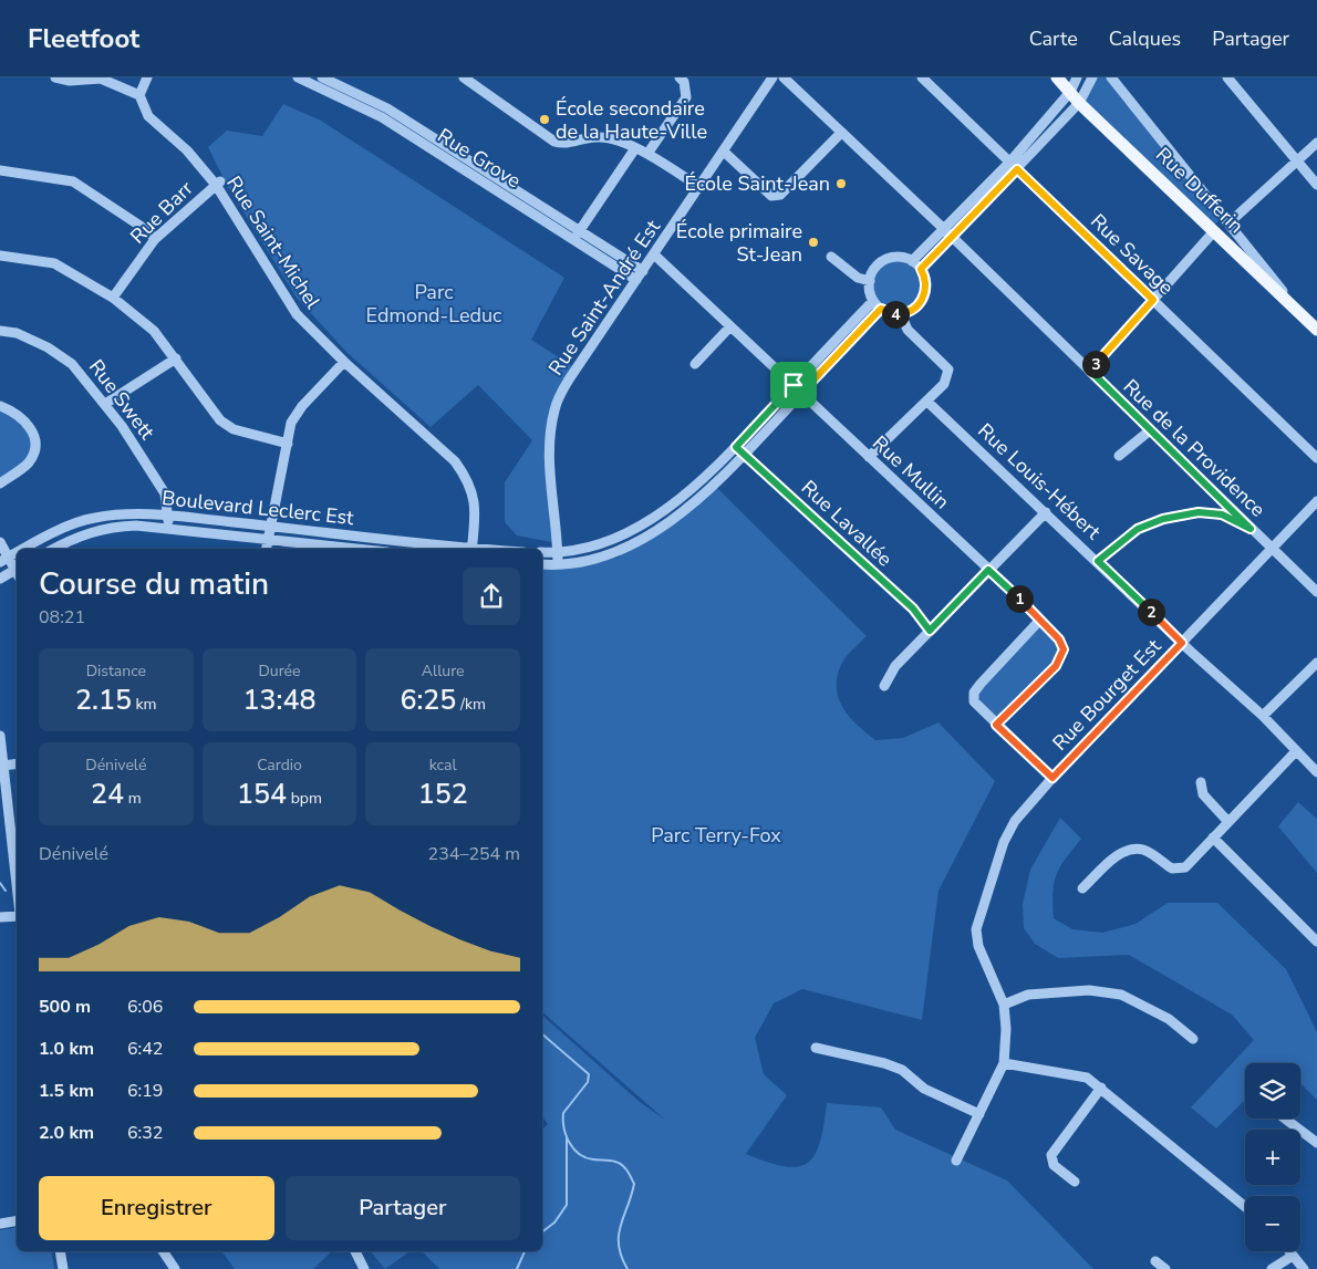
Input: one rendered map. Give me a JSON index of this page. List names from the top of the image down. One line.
{"streets":{"main road":["Rue Dufferin"],"street":["Rue Grove","Rue Barr","Rue Saint-Michel","Rue Savage","Rue Saint-André Est","Rue Swett","Rue de la Providence","Rue Mullin","Rue Louis-Hébert","Boulevard Leclerc Est","Rue Lavallée","Rue Bourget Est"]},"crossings":[["Rue Grove","Rue Saint-André Est"],["Rue Barr","Rue Saint-Michel"],["Rue Saint-André Est","Rue Mullin"],["Rue Swett","Boulevard Leclerc Est"],["Rue de la Providence","Rue Bourget Est"],["Rue Louis-Hébert","Rue Bourget Est"]],"parks":["Parc Edmond-Leduc","Parc Terry-Fox"],"places":["École secondaire de la Haute-Ville","École Saint-Jean","École primaire St-Jean"],"page":{"header":"Fleetfoot","nav":["Carte","Calques","Partager"],"pins":["4","3","1","2"],"heading":["Course du matin","08:21"],"stats":[["Distance","2.15 km"],["Durée","13:48"],["Allure","6:25 /km"],["Dénivelé","24 m"],["Cardio","154 bpm"],["kcal","152"]],"chart":["Dénivelé","234–254 m"],"list":[{"name":"500 m","note":"6:06"},{"name":"1.0 km","note":"6:42"},{"name":"1.5 km","note":"6:19"},{"name":"2.0 km","note":"6:32"}],"map_buttons":["+","−"],"buttons":["Enregistrer","Partager"]}}
